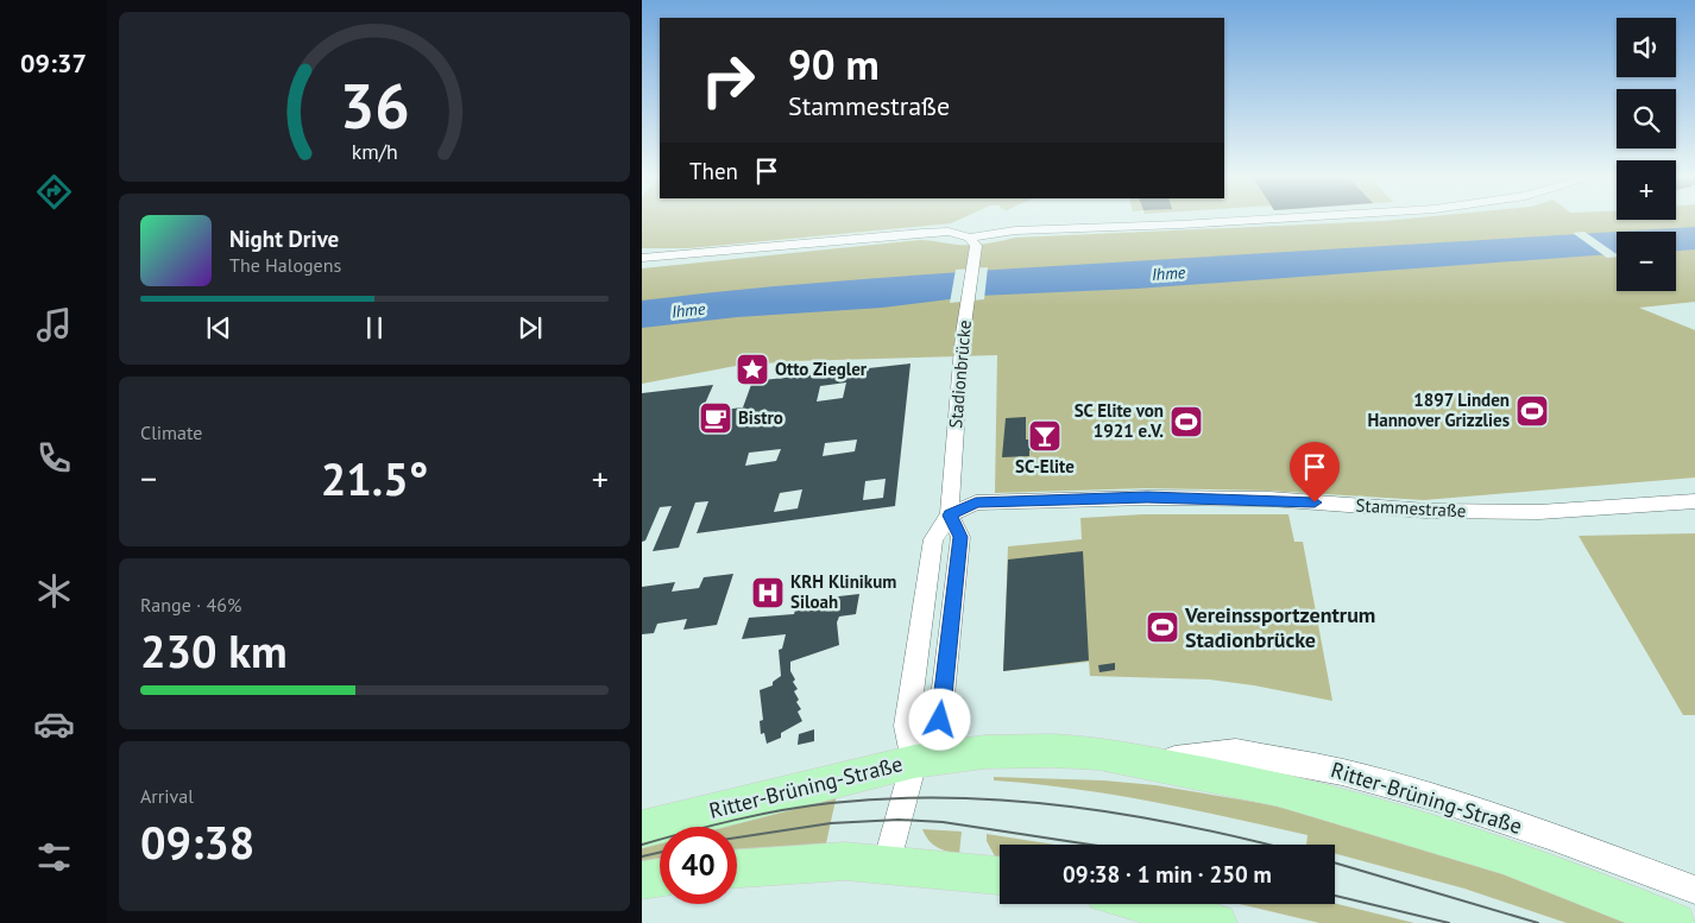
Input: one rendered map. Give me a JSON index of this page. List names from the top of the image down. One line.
{"streets":{"main road":["Ritter-Brüning-Straße"],"street":["Stadionbrücke","Stammestraße"]},"crossings":[["Stadionbrücke","Stammestraße"]],"water":["Ihme"],"places":{"place":["Otto Ziegler"],"sports":["1897 Linden Hannover Grizzlies","SC Elite von 1921 e.V.","Vereinssportzentrum Stadionbrücke"],"cafe":["Bistro"],"bar":["SC-Elite"],"hospital":["KRH Klinikum Siloah"]},"page":{"tabs":"09:37","map_buttons":["+","−"],"turn":["90 m","Stammestraße"],"then":"Then","song":["Night Drive","The Halogens"],"tile":["Climate",["Range · 46%","230 km"],["Arrival","09:38"]],"heat":["−","21.5°","+"],"limit":"40","trip":"09:38 · 1 min · 250 m","gauge":["36","km/h"]}}
